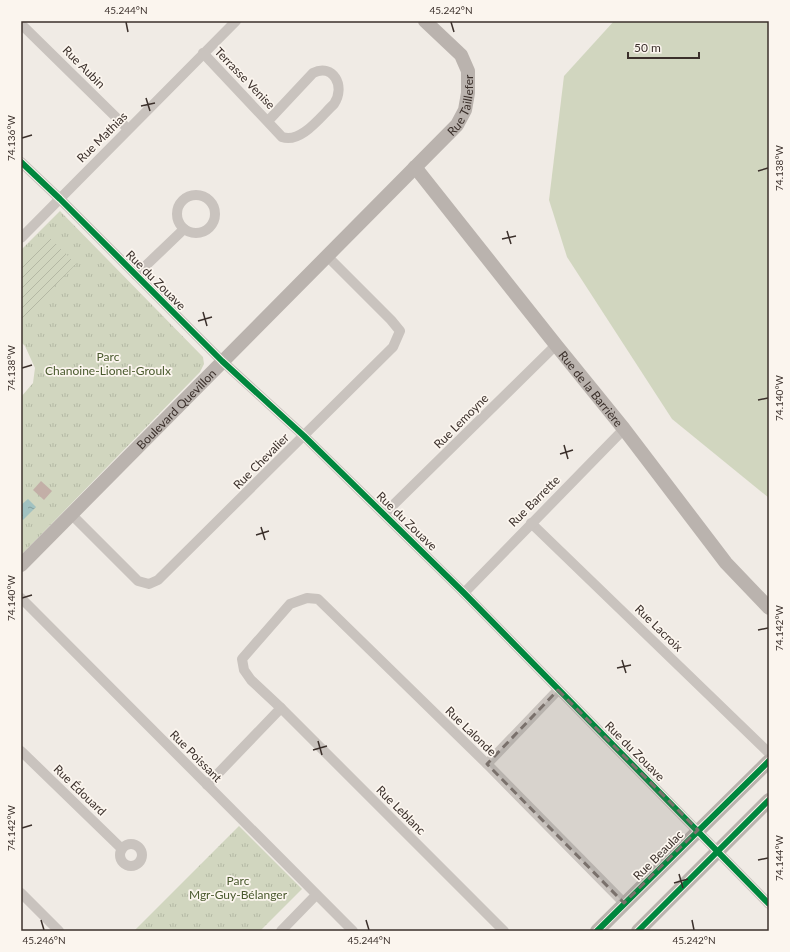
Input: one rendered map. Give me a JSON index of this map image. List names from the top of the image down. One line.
{"streets":{"street":["Rue Aubin","Terrasse Venise","Rue Taillefer","Rue Mathias","Rue du Zouave","Rue de la Barrière","Boulevard Quevillon","Rue Lemoyne","Rue Chevalier","Rue Barrette","Rue Lacroix","Rue Lalonde","Rue Poissant","Rue Édouard","Rue Leblanc","Rue Beaulac"]},"crossings":[["Rue Aubin","Rue Mathias"],["Terrasse Venise","Rue Mathias"],["Rue Taillefer","Rue de la Barrière"],["Rue Taillefer","Boulevard Quevillon"],["Rue Mathias","Rue du Zouave"],["Rue du Zouave","Boulevard Quevillon"],["Rue du Zouave","Rue Lemoyne"],["Rue du Zouave","Rue Chevalier"],["Rue du Zouave","Rue Barrette"],["Rue du Zouave","Rue Beaulac"],["Rue de la Barrière","Boulevard Quevillon"],["Rue de la Barrière","Rue Lemoyne"],["Rue de la Barrière","Rue Barrette"],["Boulevard Quevillon","Rue Chevalier"],["Rue Barrette","Rue Lacroix"],["Rue Lalonde","Rue Leblanc"],["Rue Lalonde","Rue Beaulac"]],"parks":["Parc Chanoine-Lionel-Groulx","Parc Mgr-Guy-Bélanger"],"scale_bar":"50 m","coordinates":["45.244°N","45.242°N","74.136°W","74.138°W","74.140°W","74.142°W","74.144°W","45.246°N"]}
